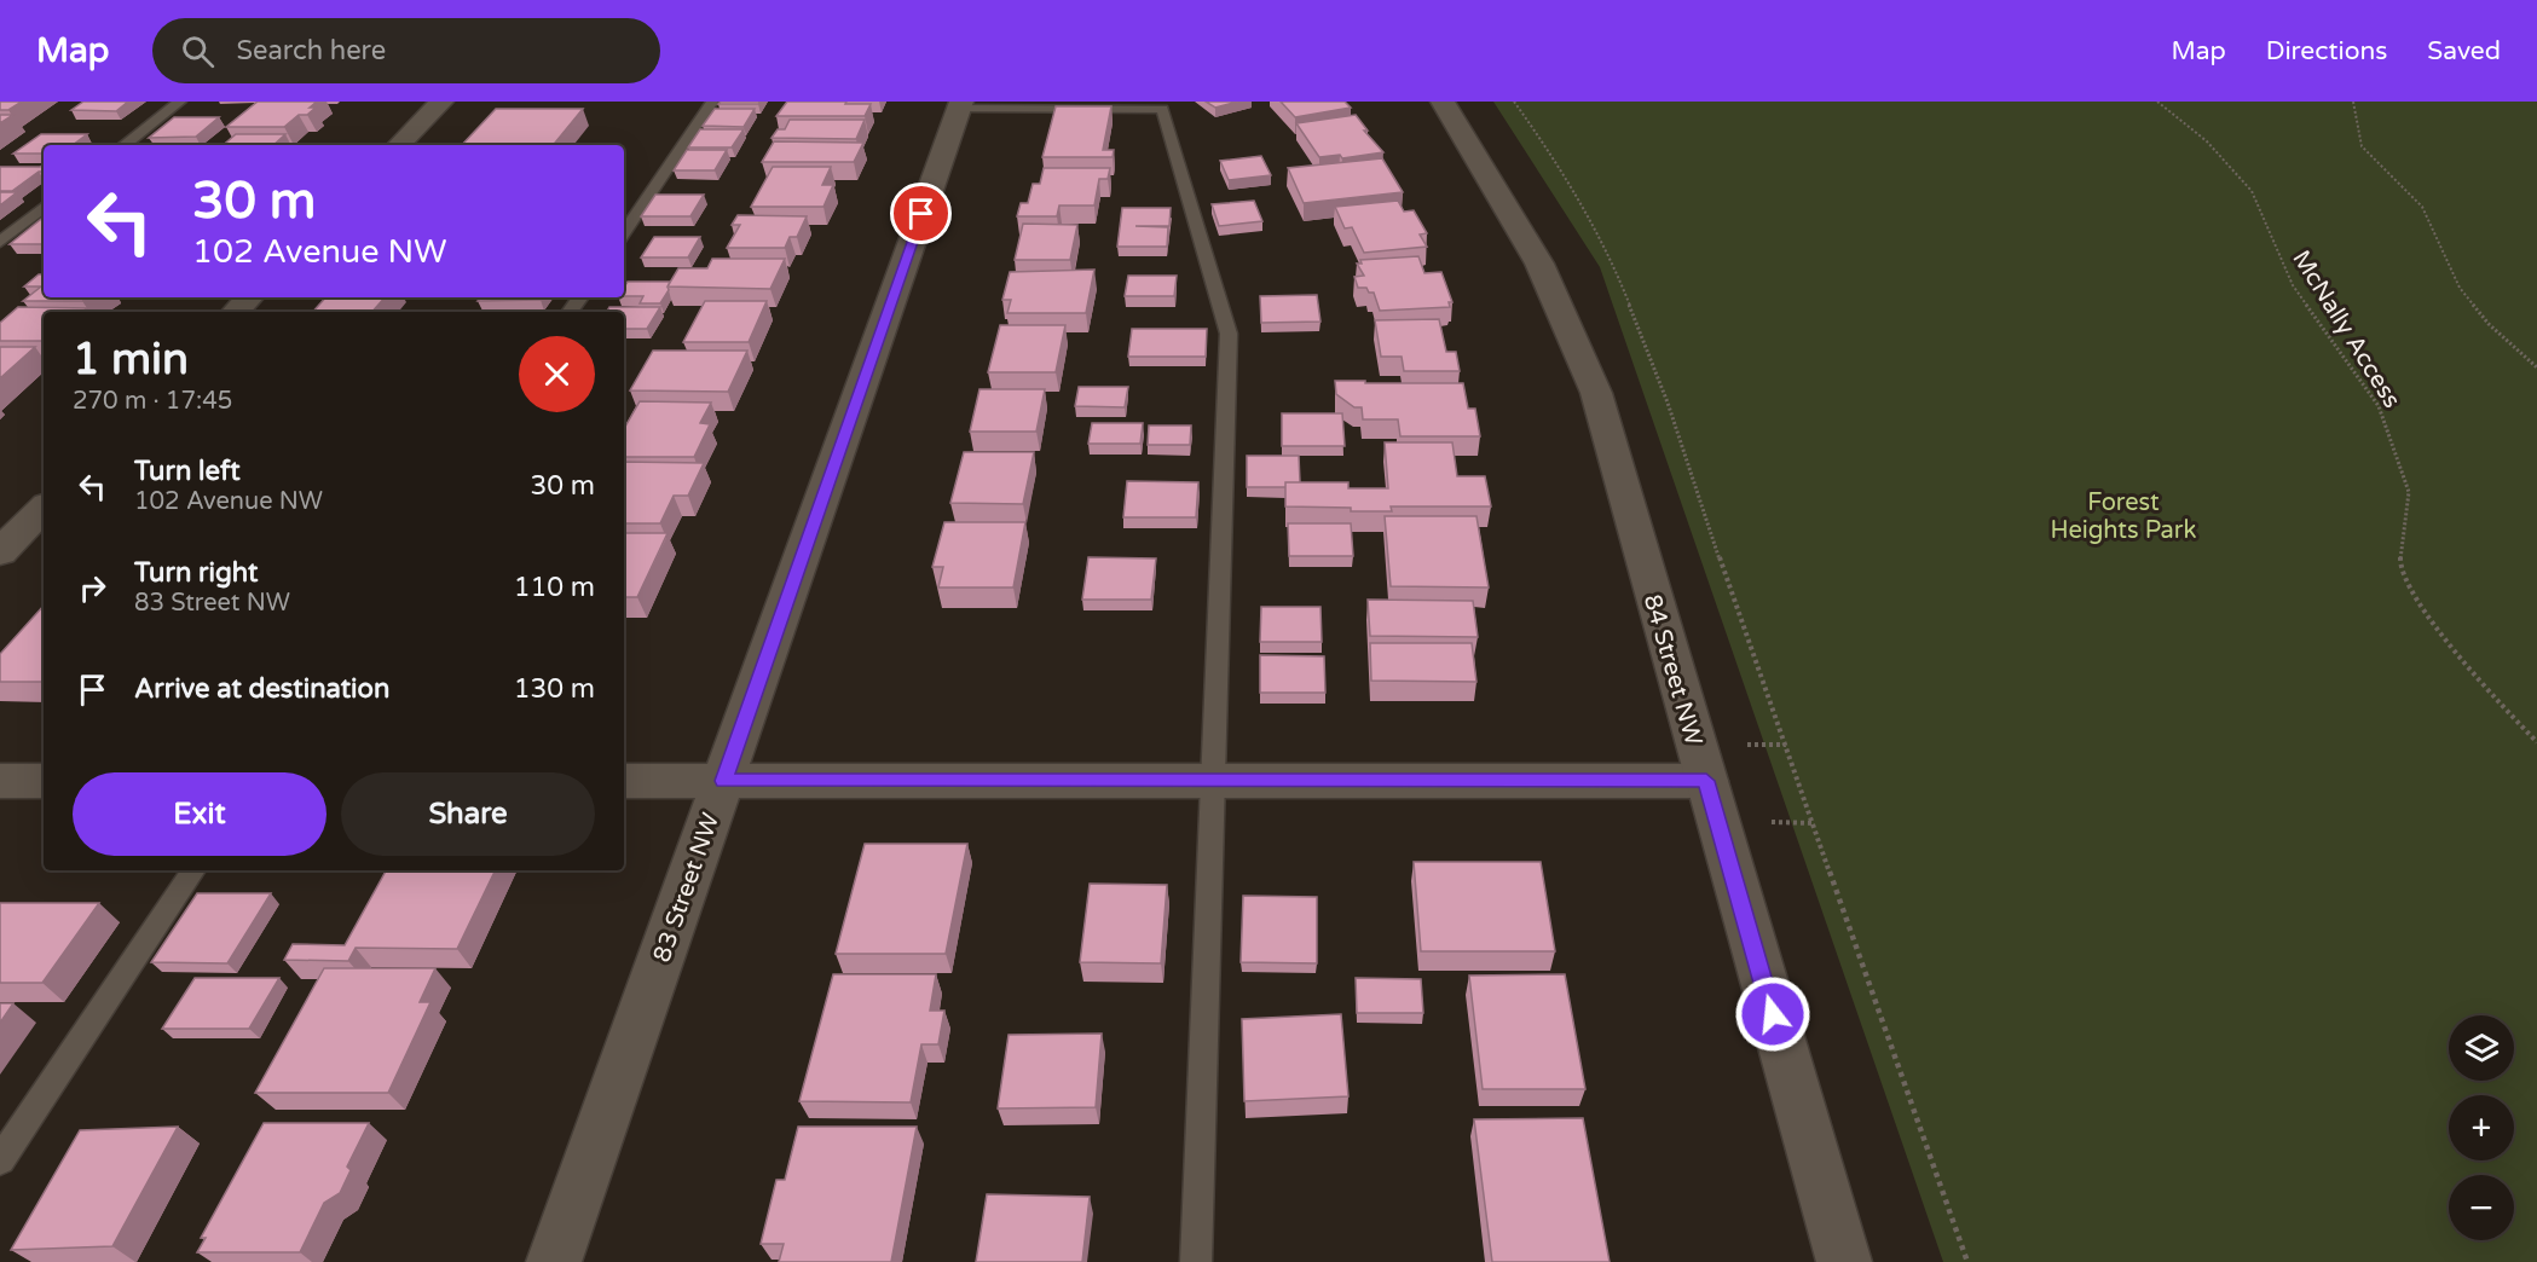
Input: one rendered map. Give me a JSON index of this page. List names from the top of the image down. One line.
{"streets":{"street":["84 Street NW","83 Street NW"],"path":["McNally Access"]},"parks":["Forest Heights Park"],"page":{"header":"Map","search":"Search here","nav":["Map","Directions","Saved"],"turn":["30 m","102 Avenue NW"],"heading":["1 min","270 m · 17:45"],"list":[{"name":"Turn left","note":"102 Avenue NW","value":"30 m"},{"name":"Turn right","note":"83 Street NW","value":"110 m"},{"name":"Arrive at destination","value":"130 m"}],"buttons":["Exit","Share"],"map_buttons":["+","−"]}}
